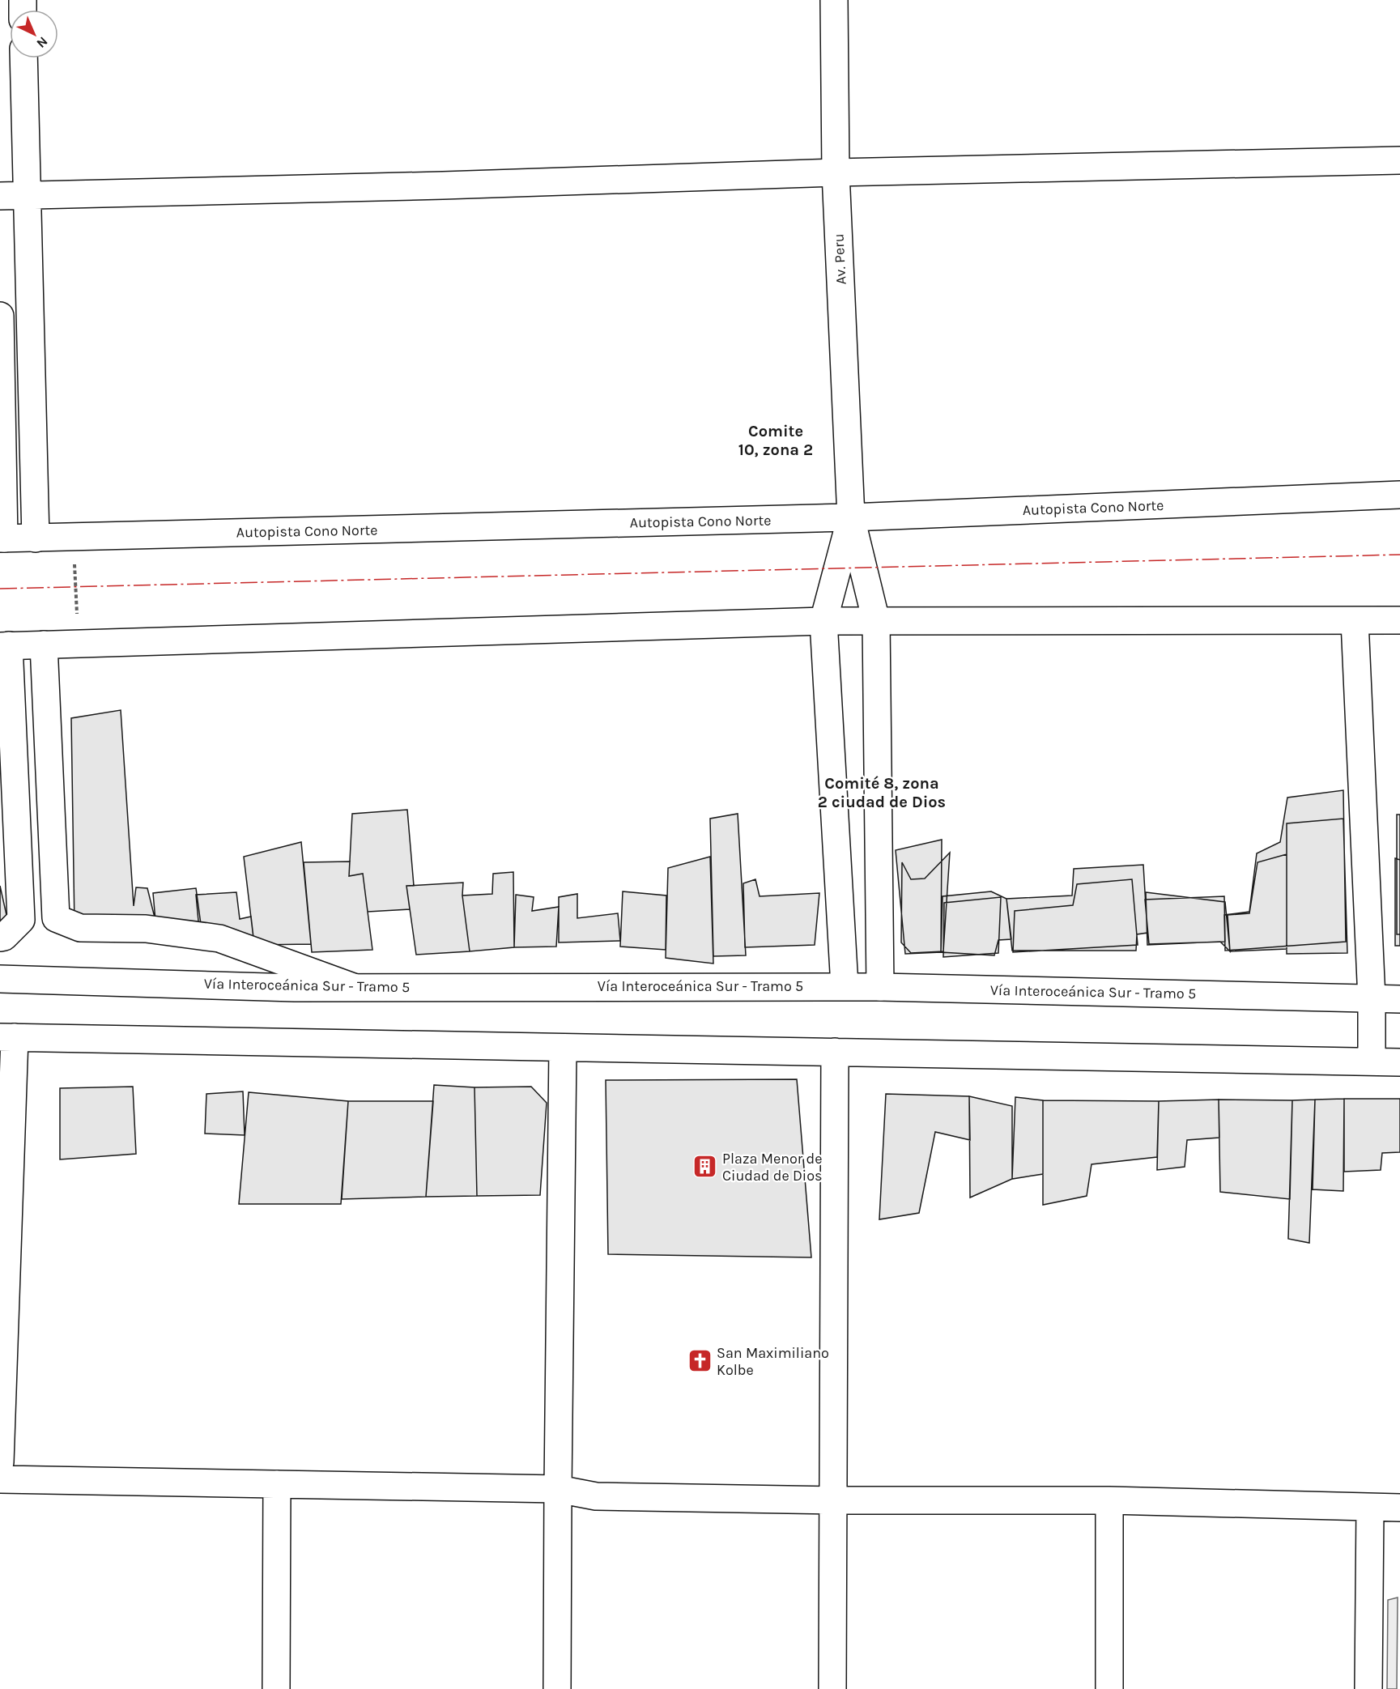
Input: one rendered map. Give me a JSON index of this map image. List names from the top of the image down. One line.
{"streets":{"main road":["Av. Peru","Autopista Cono Norte","Vía Interoceánica Sur - Tramo 5"]},"crossings":[["Av. Peru","Autopista Cono Norte"]],"districts":["Comite 10, zona 2","Comité 8, zona 2 ciudad de Dios"],"places":{"building":["Plaza Menor de Ciudad de Dios"],"church":["San Maximiliano Kolbe"]},"north":"bottom right"}
